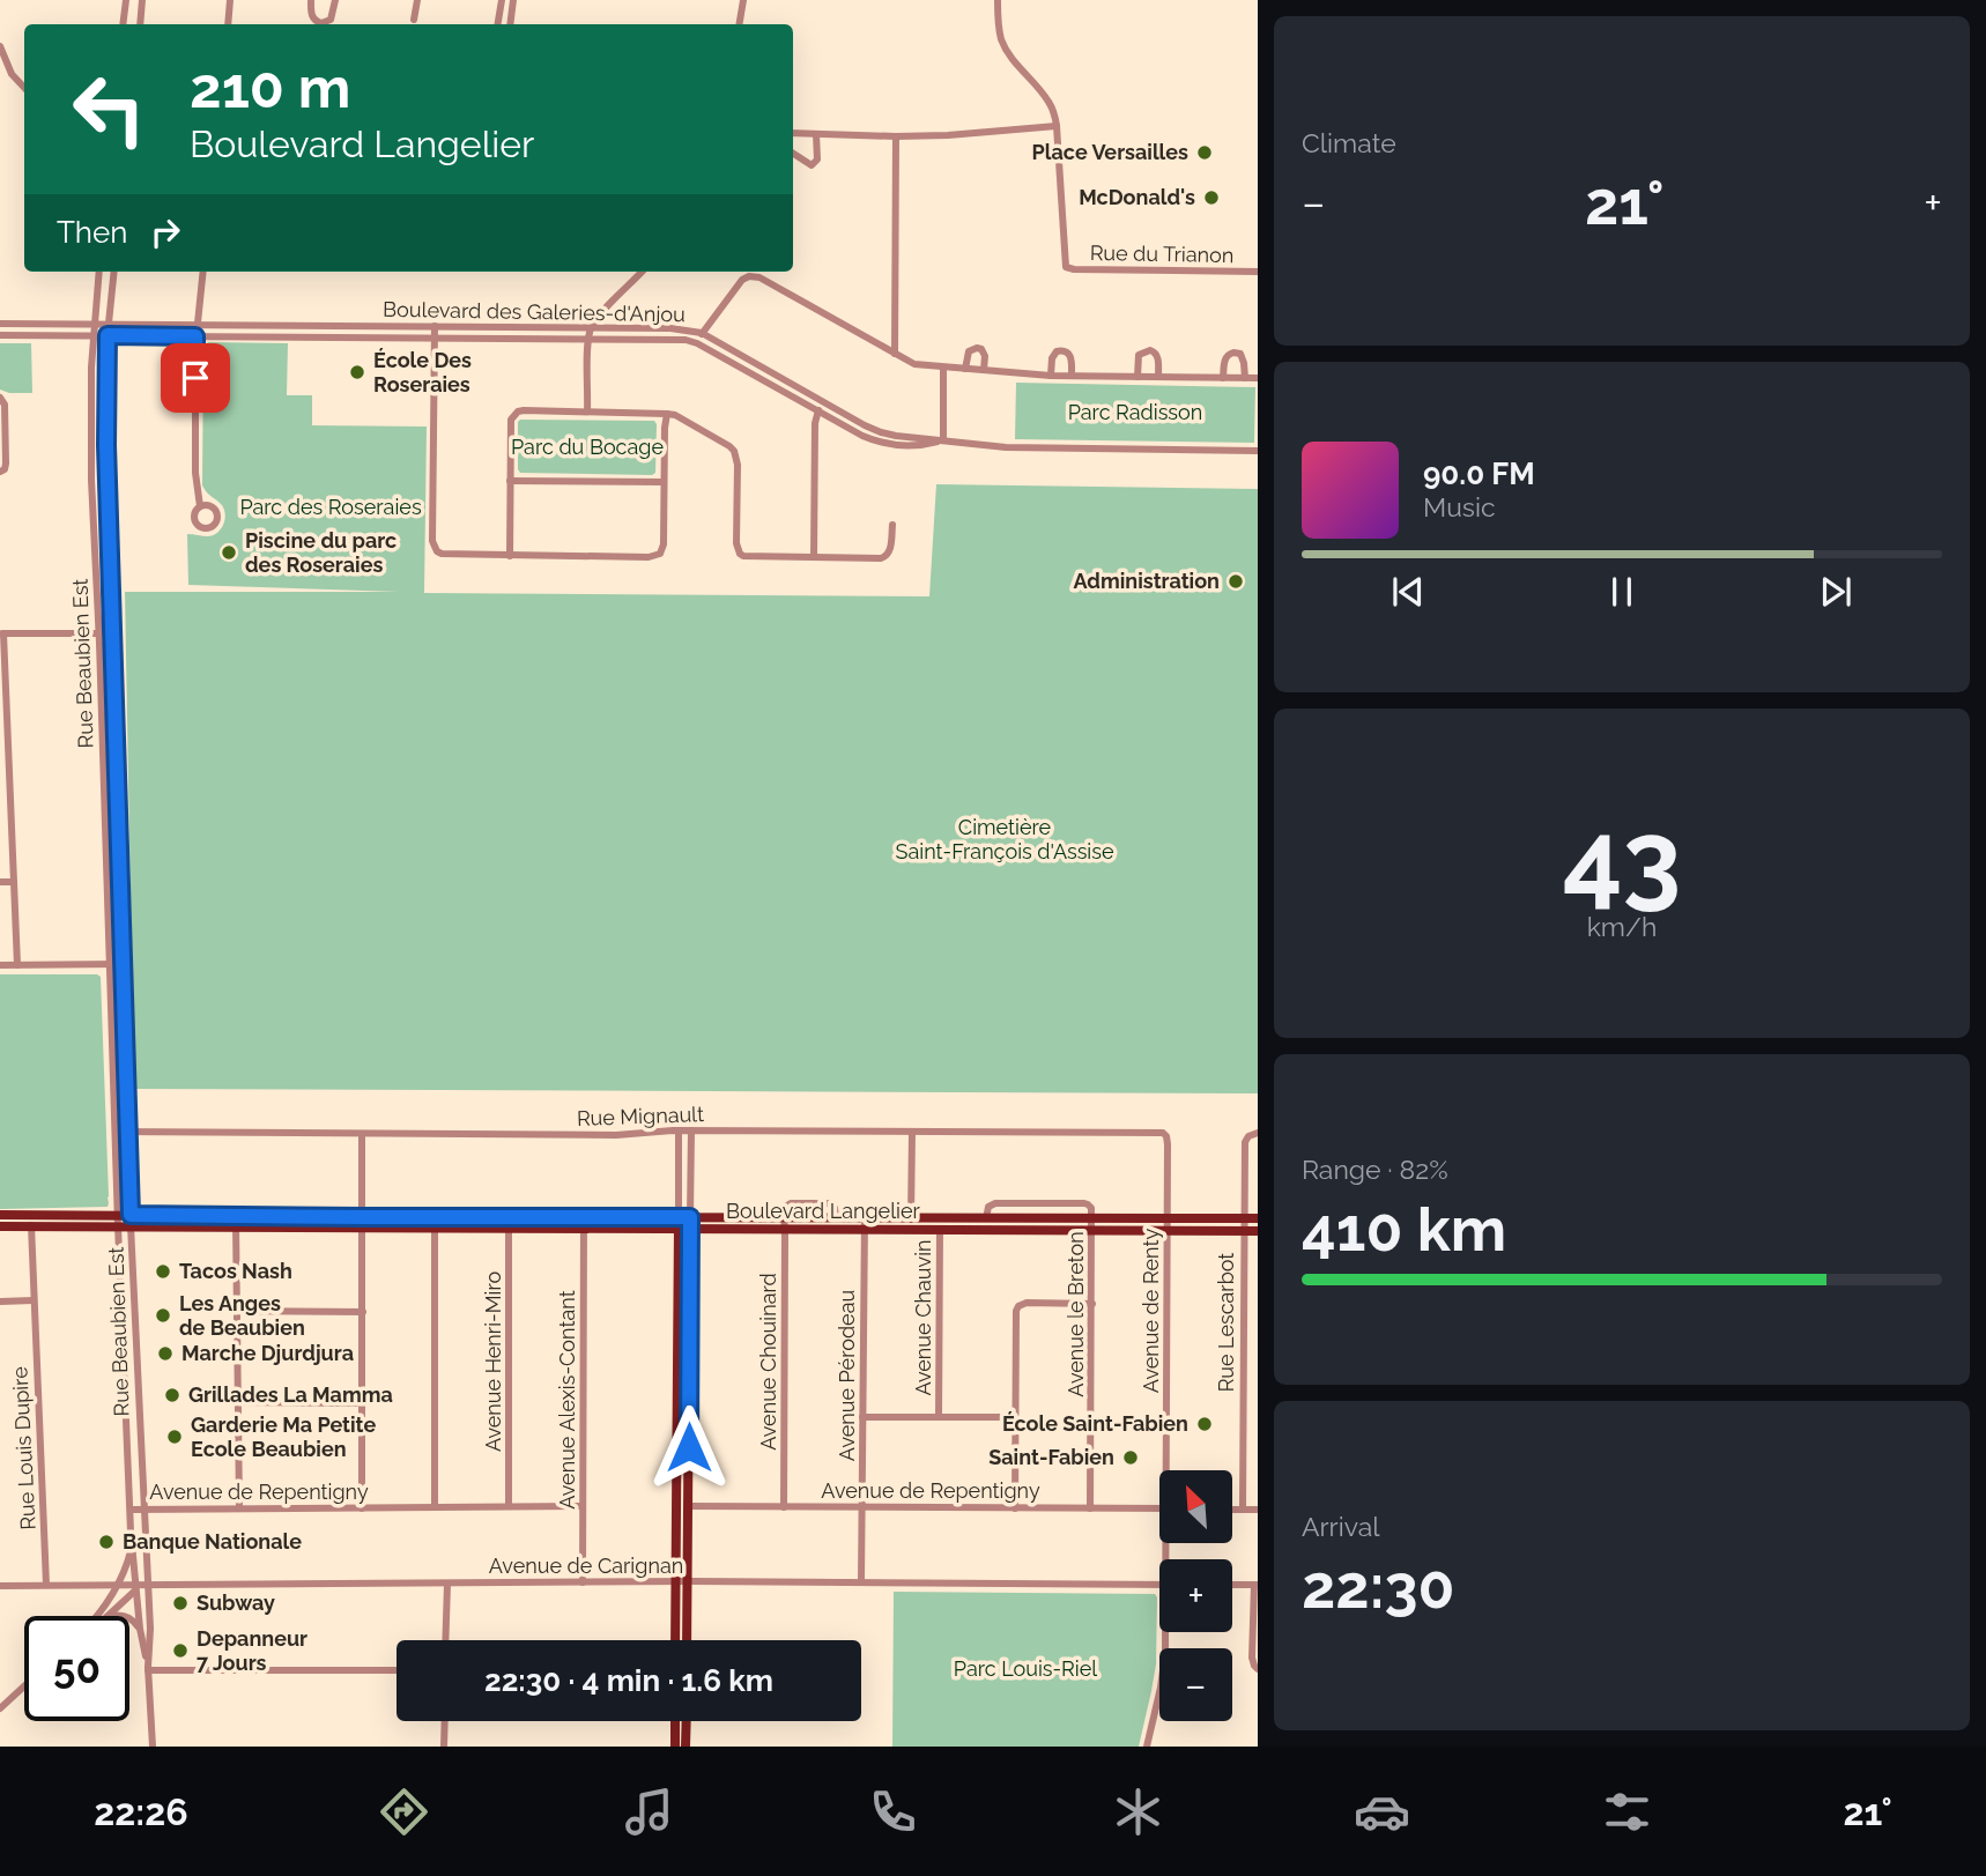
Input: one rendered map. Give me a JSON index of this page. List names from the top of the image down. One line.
{"streets":{"main road":["Boulevard Langelier"],"street":["Rue du Trianon","Boulevard des Galeries-d'Anjou","Rue Beaubien Est","Rue Mignault","Avenue de Renty","Avenue le Breton","Avenue Chauvin","Rue Lescarbot","Avenue Henri-Miro","Avenue Chouinard","Avenue Pérodeau","Avenue Alexis-Contant","Rue Louis Dupire","Avenue de Repentigny","Avenue de Carignan"]},"crossings":[["Boulevard des Galeries-d'Anjou","Rue Beaubien Est"],["Rue Beaubien Est","Rue Mignault"],["Rue Beaubien Est","Boulevard Langelier"],["Rue Beaubien Est","Avenue de Repentigny"],["Rue Beaubien Est","Avenue de Carignan"],["Rue Mignault","Avenue de Renty"],["Rue Mignault","Avenue Chauvin"],["Boulevard Langelier","Avenue de Renty"],["Boulevard Langelier","Avenue le Breton"],["Boulevard Langelier","Avenue Chauvin"],["Boulevard Langelier","Rue Lescarbot"],["Boulevard Langelier","Avenue Henri-Miro"],["Boulevard Langelier","Avenue Chouinard"],["Boulevard Langelier","Avenue Pérodeau"],["Boulevard Langelier","Avenue Alexis-Contant"],["Boulevard Langelier","Rue Louis Dupire"],["Avenue le Breton","Avenue de Repentigny"],["Avenue Henri-Miro","Avenue de Repentigny"],["Avenue Chouinard","Avenue de Repentigny"],["Avenue Pérodeau","Avenue de Repentigny"],["Avenue Pérodeau","Avenue de Carignan"],["Avenue Alexis-Contant","Avenue de Repentigny"],["Avenue Alexis-Contant","Avenue de Carignan"],["Rue Louis Dupire","Avenue de Carignan"]],"parks":["Parc Radisson","Parc du Bocage","Parc des Roseraies","Cimetière Saint-François d'Assise","Parc Louis-Riel"],"places":["Place Versailles","McDonald's","École Des Roseraies","Piscine du parc des Roseraies","Administration","Tacos Nash","Les Anges de Beaubien","Marche Djurdjura","Grillades La Mamma","École Saint-Fabien","Garderie Ma Petite Ecole Beaubien","Saint-Fabien","Banque Nationale","Subway","Depanneur 7 Jours"],"north":"top left","page":{"tile":["Climate",["43","km/h"],["Range · 82%","410 km"],["Arrival","22:30"]],"turn":["210 m","Boulevard Langelier"],"heat":["−","21°","+"],"then":"Then","song":["90.0 FM","Music"],"map_buttons":["+","−"],"limit":"50","trip":"22:30 · 4 min · 1.6 km","tabs":["22:26","21°"]}}
